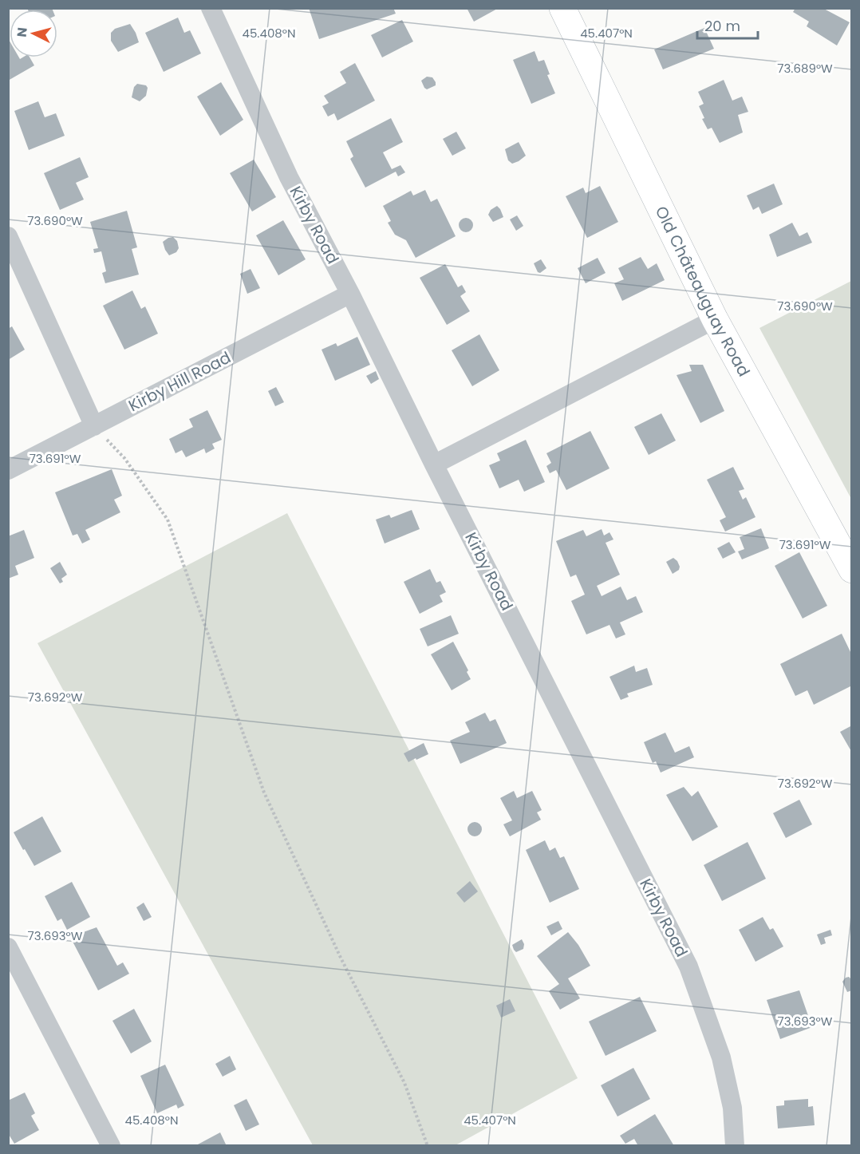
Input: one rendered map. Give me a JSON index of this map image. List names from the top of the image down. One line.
{"streets":{"street":["Kirby Road","Old Châteauguay Road","Kirby Hill Road"]},"crossings":[["Kirby Road","Kirby Hill Road"]],"scale_bar":"20 m","north":"left","coordinates":["45.408°N","45.407°N","73.689°W","73.690°W","73.691°W","73.692°W","73.693°W"]}
